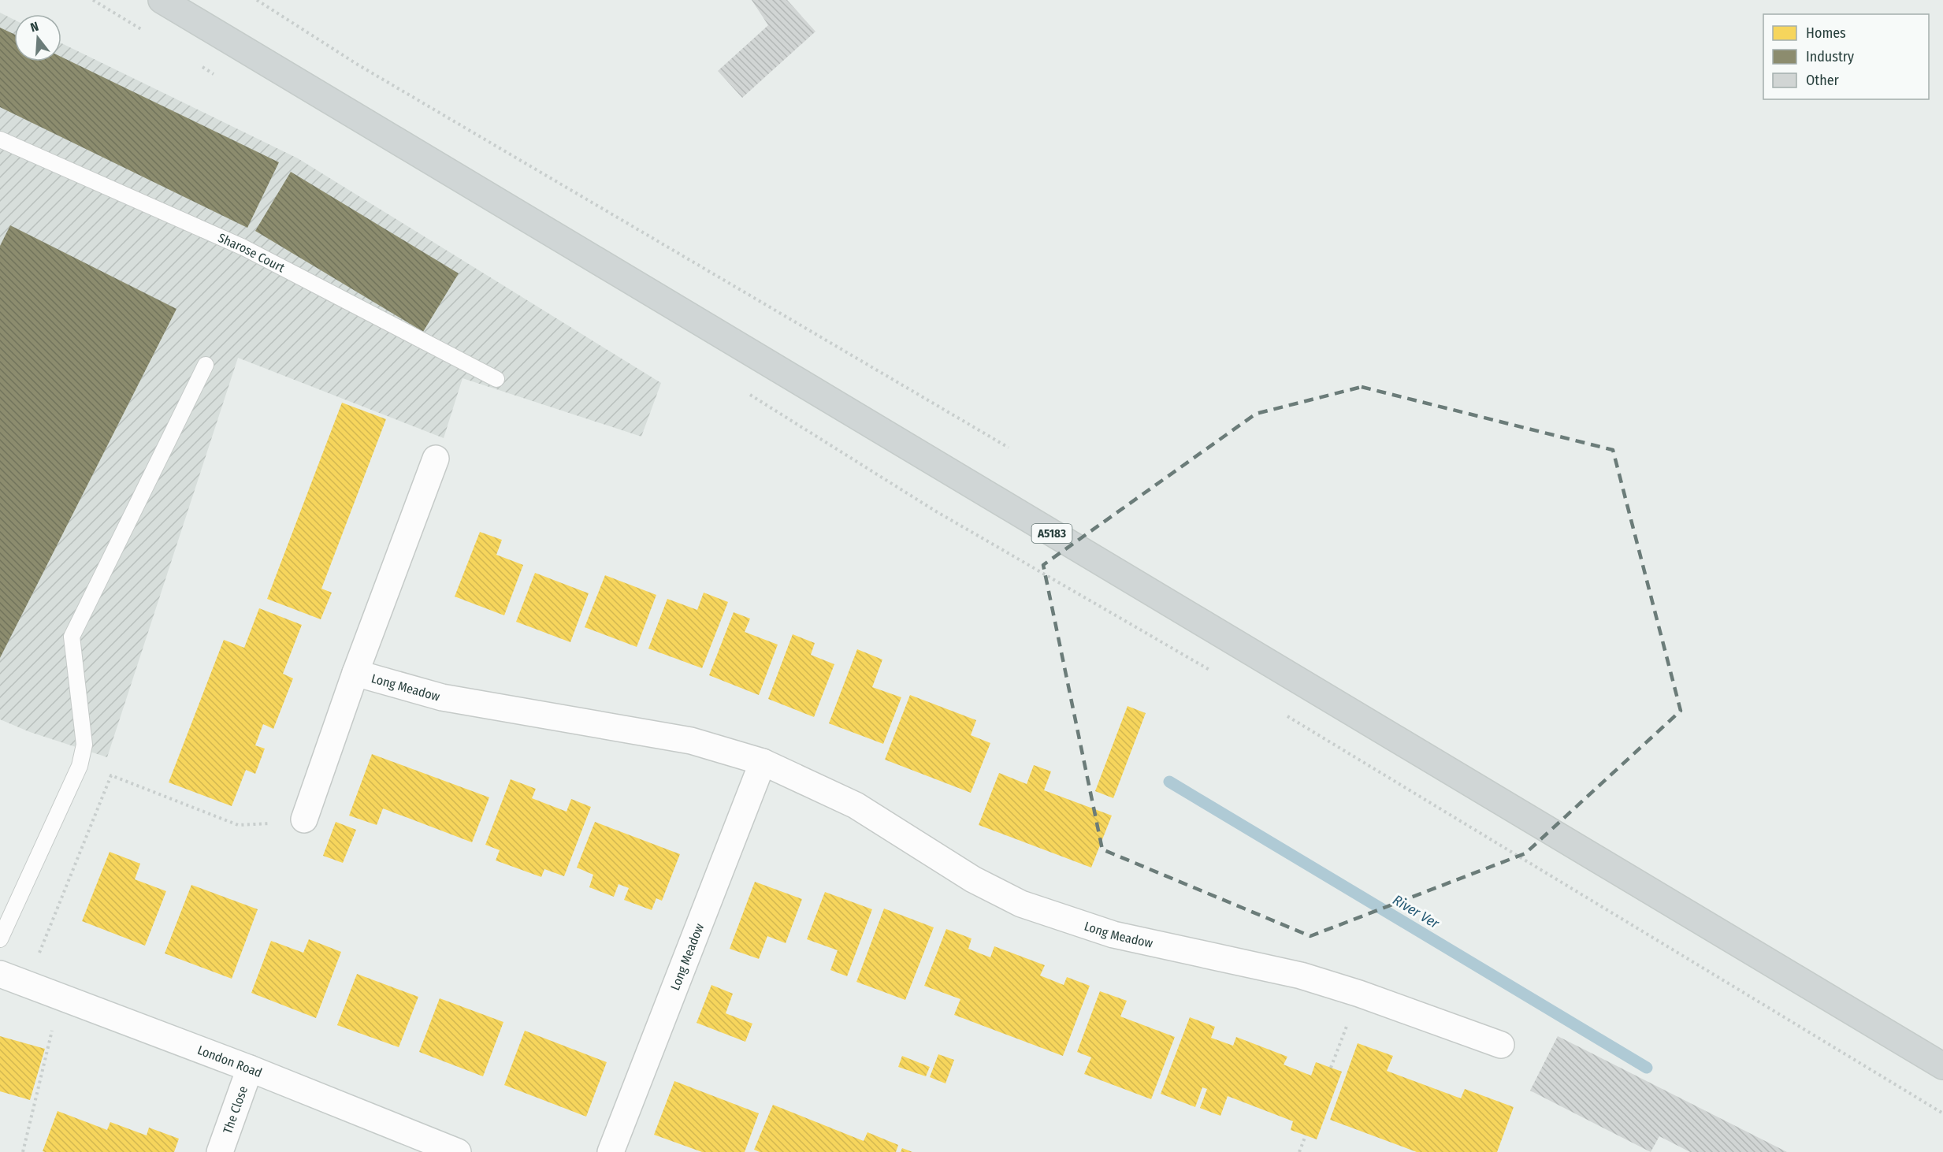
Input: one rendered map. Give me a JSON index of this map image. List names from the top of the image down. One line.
{"streets":{"main road":["A5183"],"street":["Long Meadow","London Road","The Close"],"lane":["Sharose Court"]},"crossings":[["London Road","The Close"]],"water":["River Ver"],"legend":["Homes","Industry","Other"],"north":"top"}
